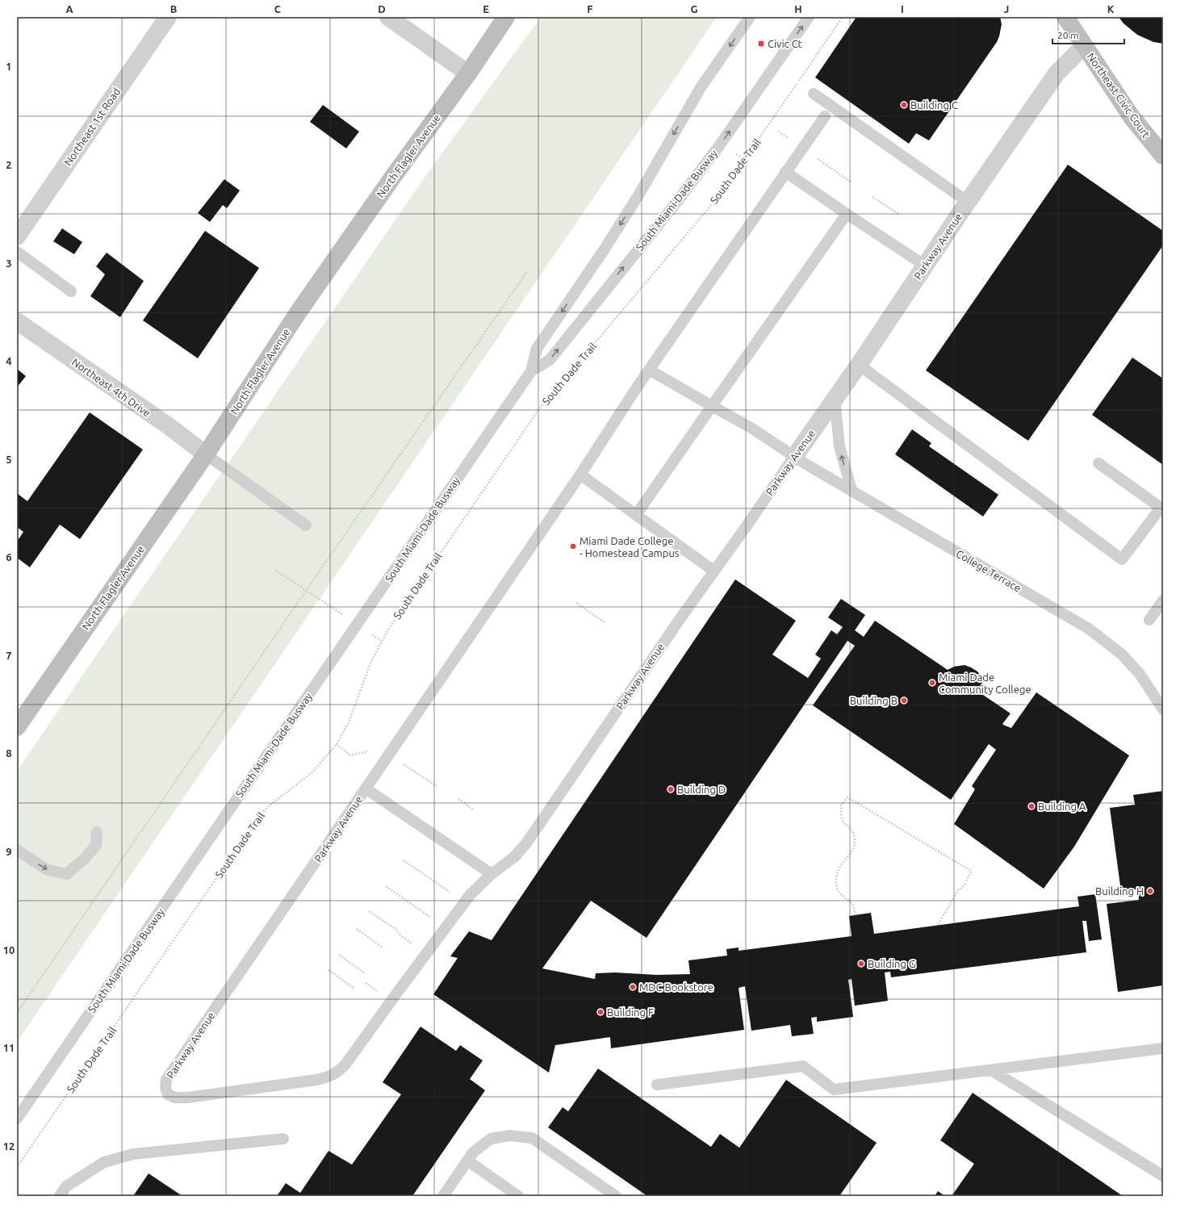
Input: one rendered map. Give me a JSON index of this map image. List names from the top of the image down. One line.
{"streets":{"street":["Northeast Civic Court","Northeast 1st Road","North Flagler Avenue","Parkway Avenue","Northeast 4th Drive"],"lane":["South Miami-Dade Busway","College Terrace"],"path":["South Dade Trail"]},"crossings":[["Northeast Civic Court","Parkway Avenue"],["North Flagler Avenue","Northeast 4th Drive"],["Parkway Avenue","College Terrace"]],"places":{"transit":["Civic Ct"],"other":["Building C","Miami Dade College - Homestead Campus","Miami Dade Community College","Building B","Building D","Building A","Building H","Building G","MDC Bookstore","Building F"]},"scale_bar":"20 m","grid":{"columns":["A","B","C","D","E","F","G","H","I","J","K"],"rows":["1","2","3","4","5","6","7","8","9","10","11","12"]}}
